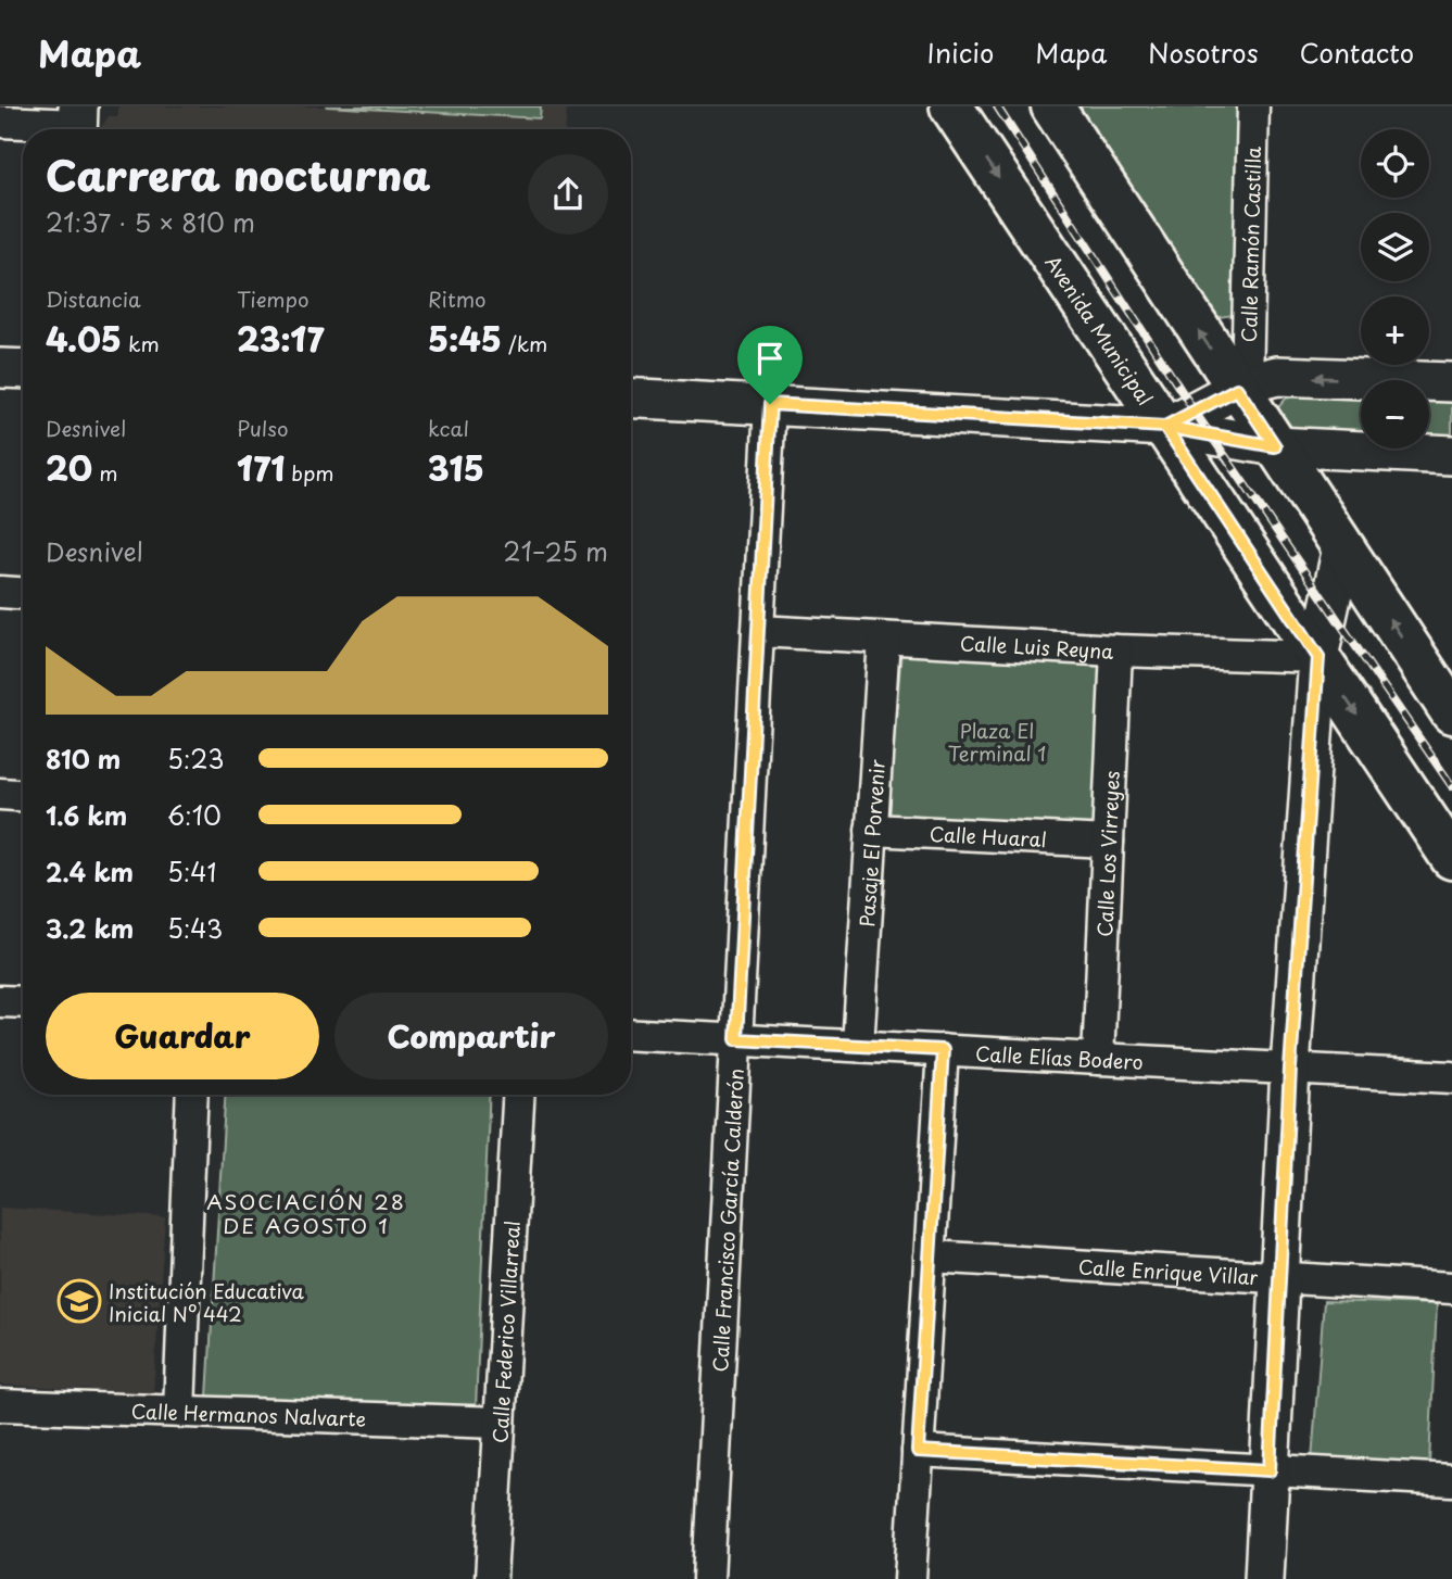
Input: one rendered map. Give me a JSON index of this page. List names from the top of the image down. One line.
{"streets":{"main road":["Avenida Municipal"],"street":["Calle Ramón Castilla","Calle Luis Reyna","Calle Huaral","Pasaje El Porvenir","Calle Los Virreyes","Calle Elías Bodero","Calle Francisco García Calderón","Calle Enrique Villar","Calle Federico Villarreal","Calle Hermanos Nalvarte"]},"crossings":[["Avenida Municipal","Calle Luis Reyna"],["Calle Luis Reyna","Pasaje El Porvenir"],["Calle Luis Reyna","Calle Los Virreyes"],["Calle Luis Reyna","Calle Francisco García Calderón"],["Calle Huaral","Pasaje El Porvenir"],["Calle Huaral","Calle Los Virreyes"],["Pasaje El Porvenir","Calle Elías Bodero"],["Calle Los Virreyes","Calle Elías Bodero"],["Calle Elías Bodero","Calle Francisco García Calderón"],["Calle Federico Villarreal","Calle Hermanos Nalvarte"]],"districts":["ASOCIACIÓN 28 DE AGOSTO 1"],"parks":["Plaza El Terminal 1"],"places":{"school or university":["Institución Educativa Inicial Nº 442"]},"page":{"header":"Mapa","nav":["Inicio","Mapa","Nosotros","Contacto"],"map_buttons":["+","−"],"heading":["Carrera nocturna","21:37 · 5 × 810 m"],"stats":[["Distancia","4.05 km"],["Tiempo","23:17"],["Ritmo","5:45 /km"],["Desnivel","20 m"],["Pulso","171 bpm"],["kcal","315"]],"chart":["Desnivel","21–25 m"],"list":[{"name":"810 m","note":"5:23"},{"name":"1.6 km","note":"6:10"},{"name":"2.4 km","note":"5:41"},{"name":"3.2 km","note":"5:43"}],"buttons":["Guardar","Compartir"]}}
